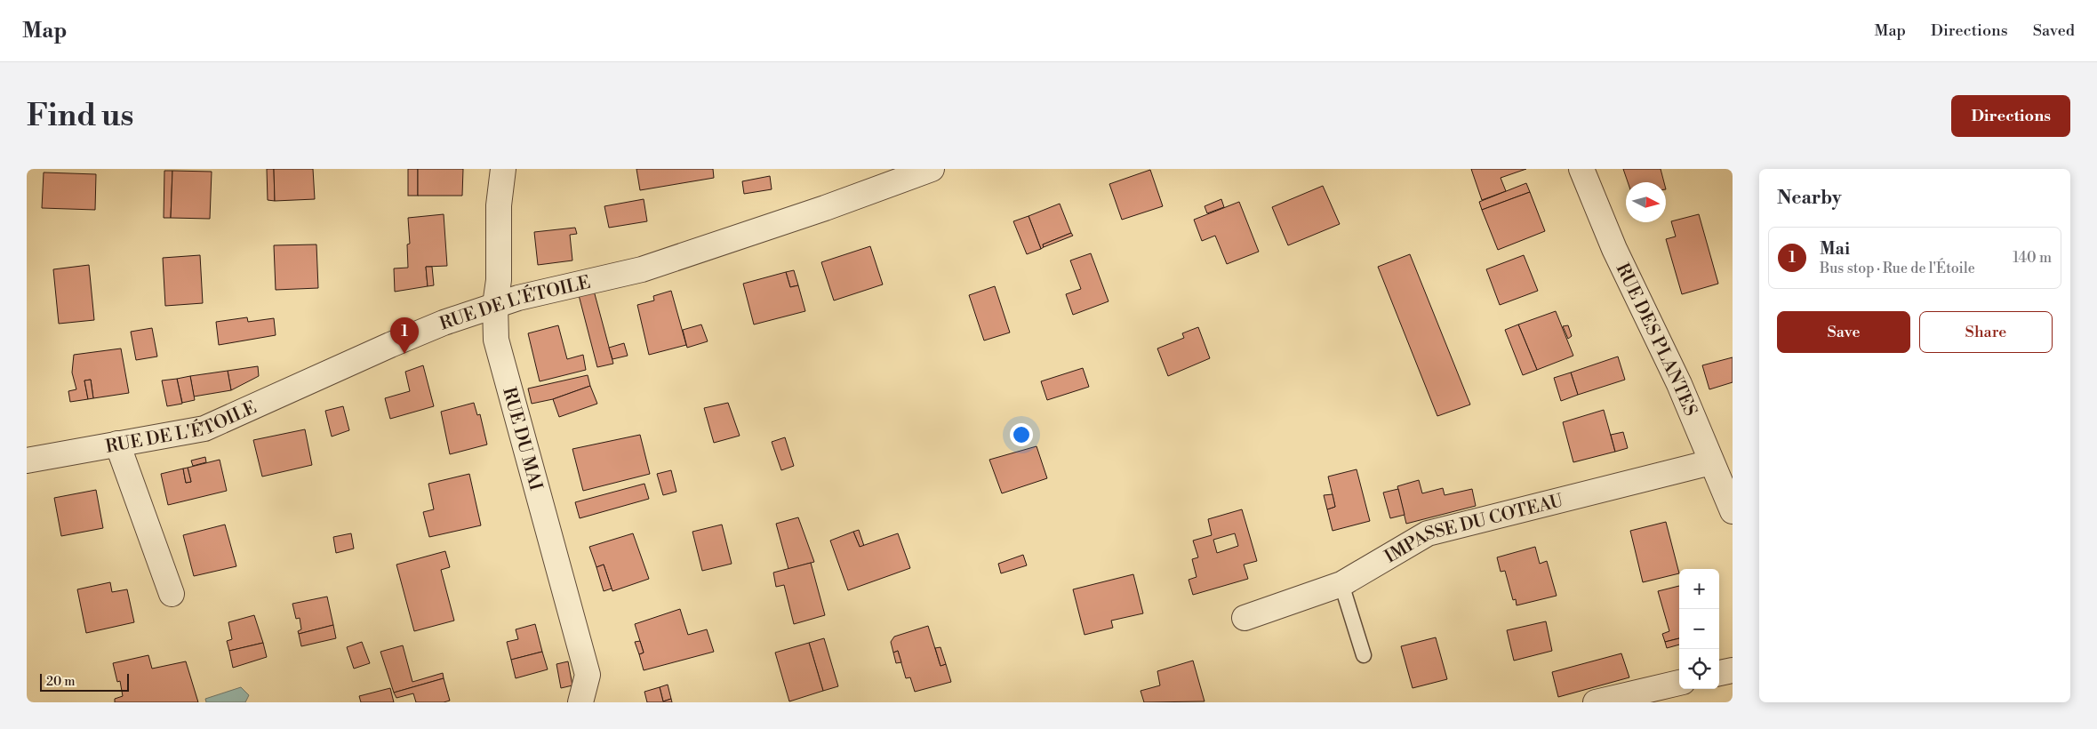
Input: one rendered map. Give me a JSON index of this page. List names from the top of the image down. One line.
{"streets":{"street":["RUE DE L'ÉTOILE","RUE DES PLANTES","RUE DU MAI","IMPASSE DU COTEAU"]},"crossings":[["RUE DE L'ÉTOILE","RUE DU MAI"],["RUE DES PLANTES","IMPASSE DU COTEAU"]],"scale_bar":"20 m","north":"right","page":{"header":"Map","nav":["Map","Directions","Saved"],"buttons":["Directions",["Save","Share"]],"title":"Find us","heading":"Nearby","list":[{"mark":"1","name":"Mai","note":"Bus stop · Rue de l'Étoile","value":"140 m"}],"pins":"1","map_buttons":["+","−"],"scale":"20 m"}}
